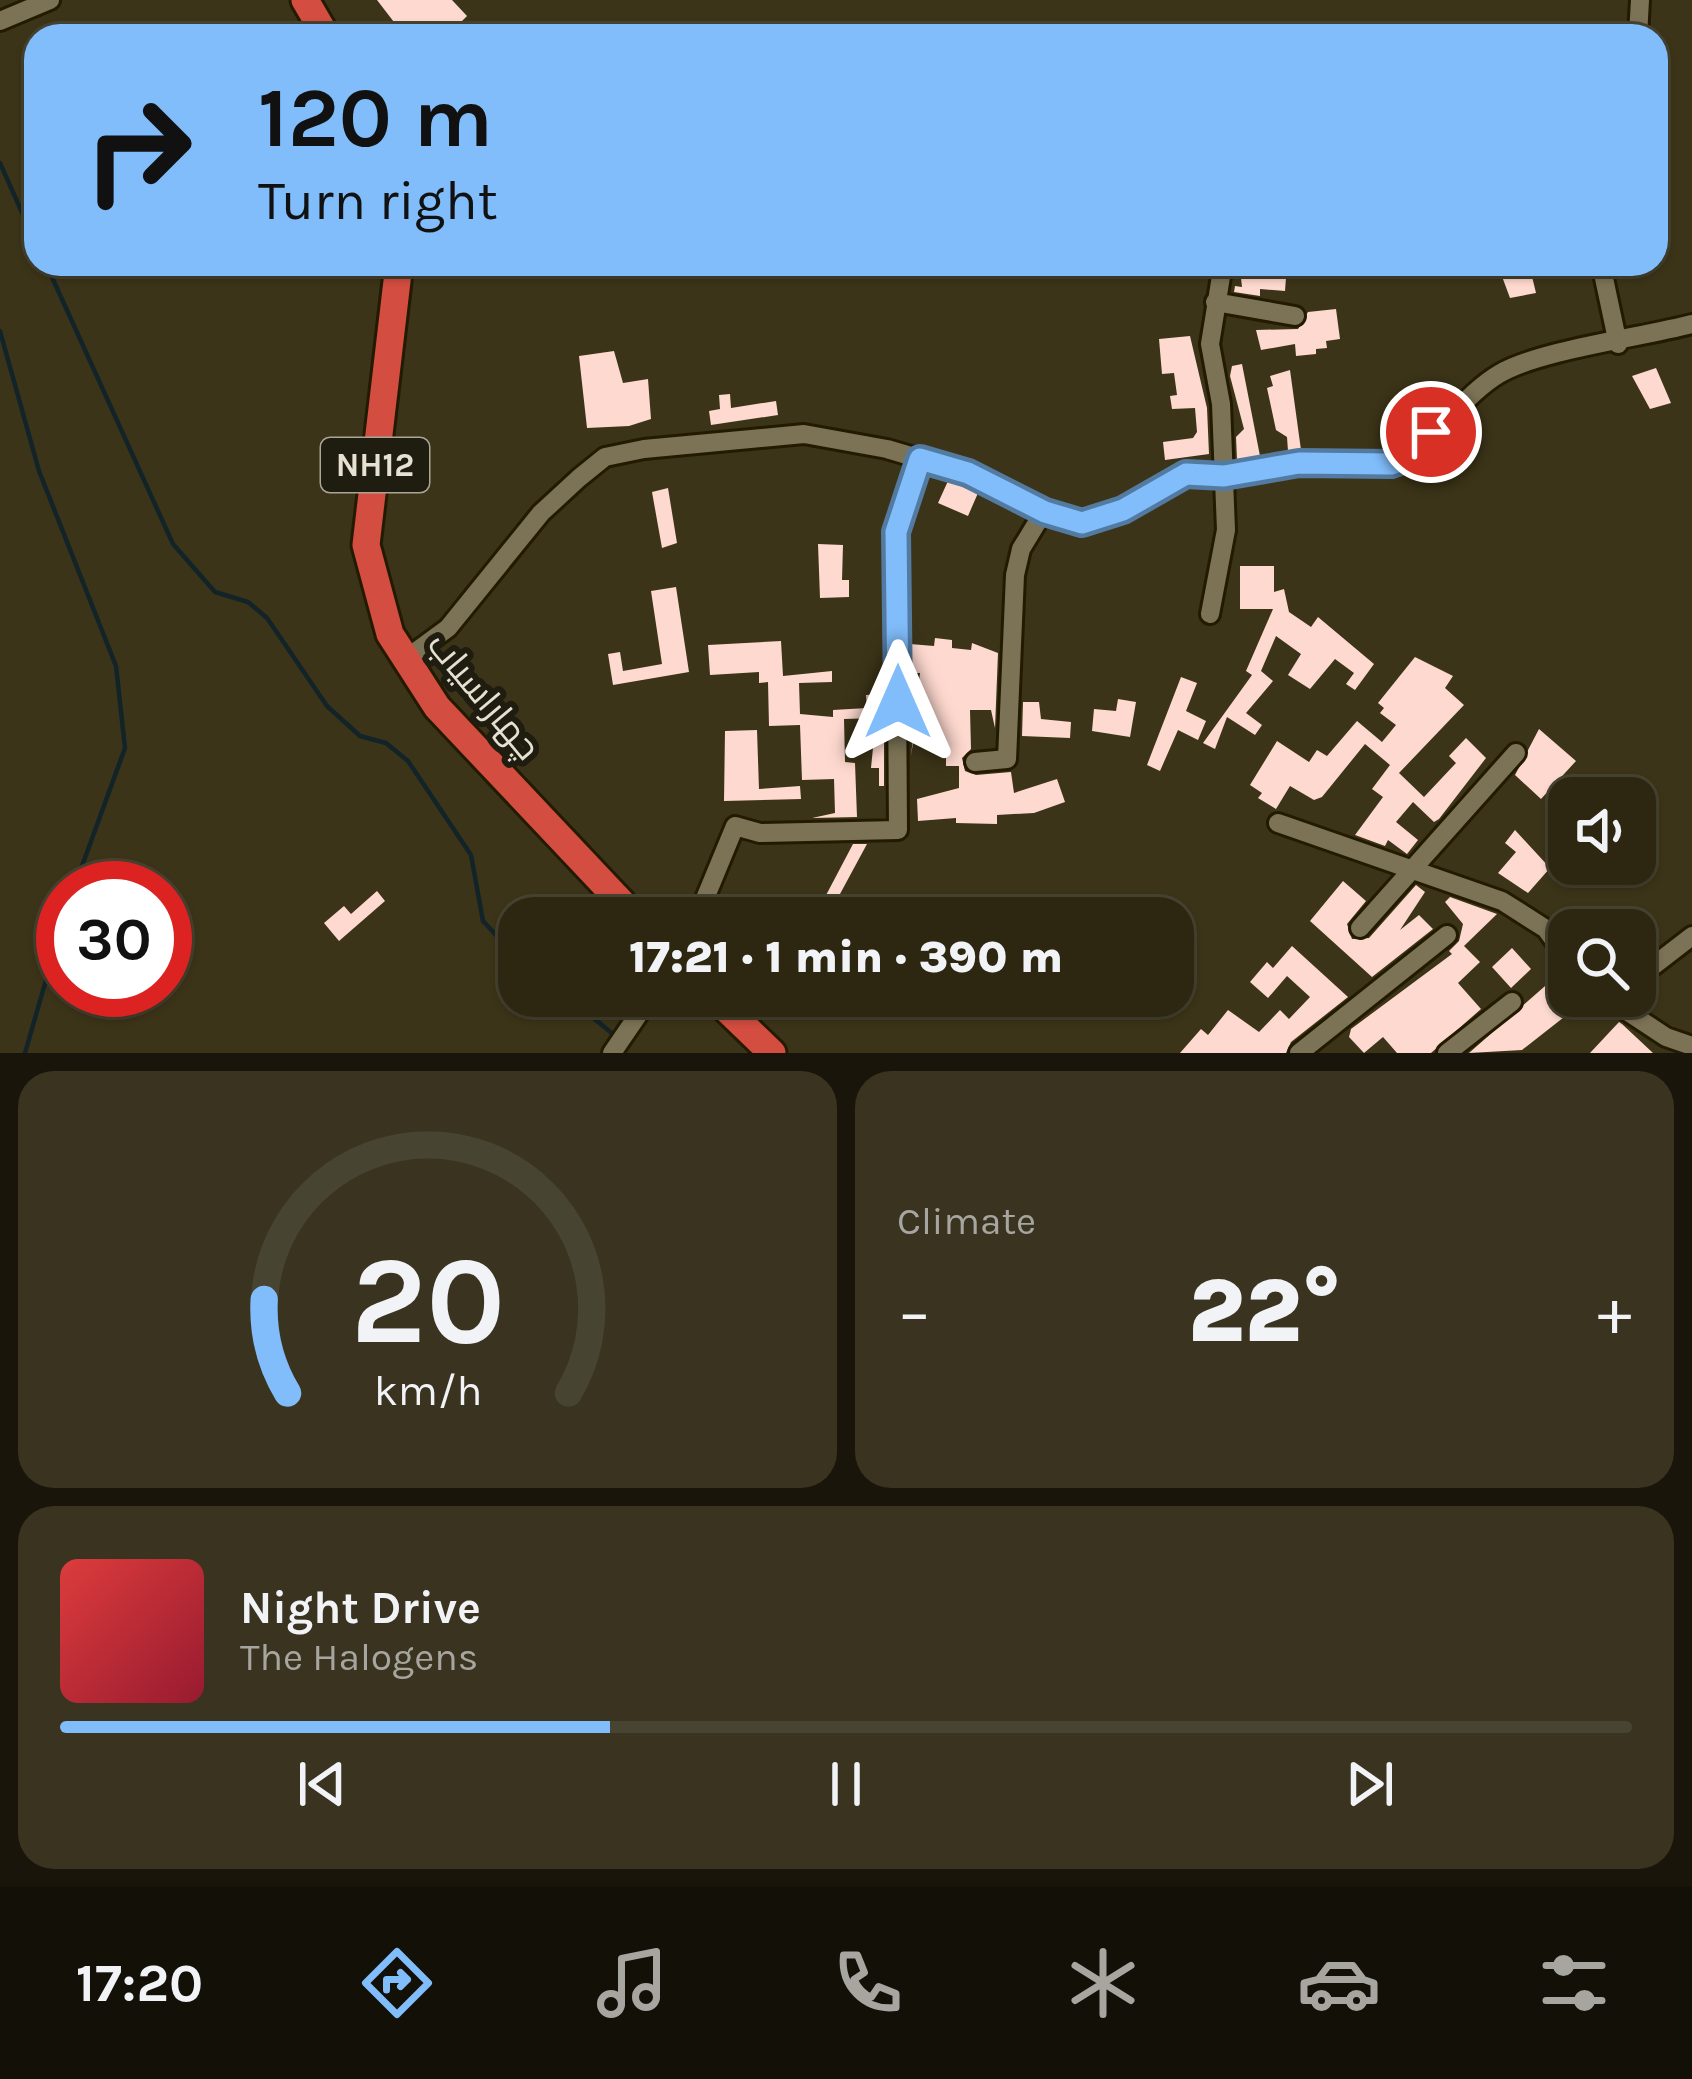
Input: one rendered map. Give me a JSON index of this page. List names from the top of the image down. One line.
{"streets":{"highway":["NH12","چهاراسیاب"]},"page":{"turn":["120 m","Turn right"],"limit":"30","trip":"17:21 · 1 min · 390 m","tile":"Climate","heat":["−","22°","+"],"song":["Night Drive","The Halogens"],"tabs":"17:20","gauge":["20","km/h"]}}
